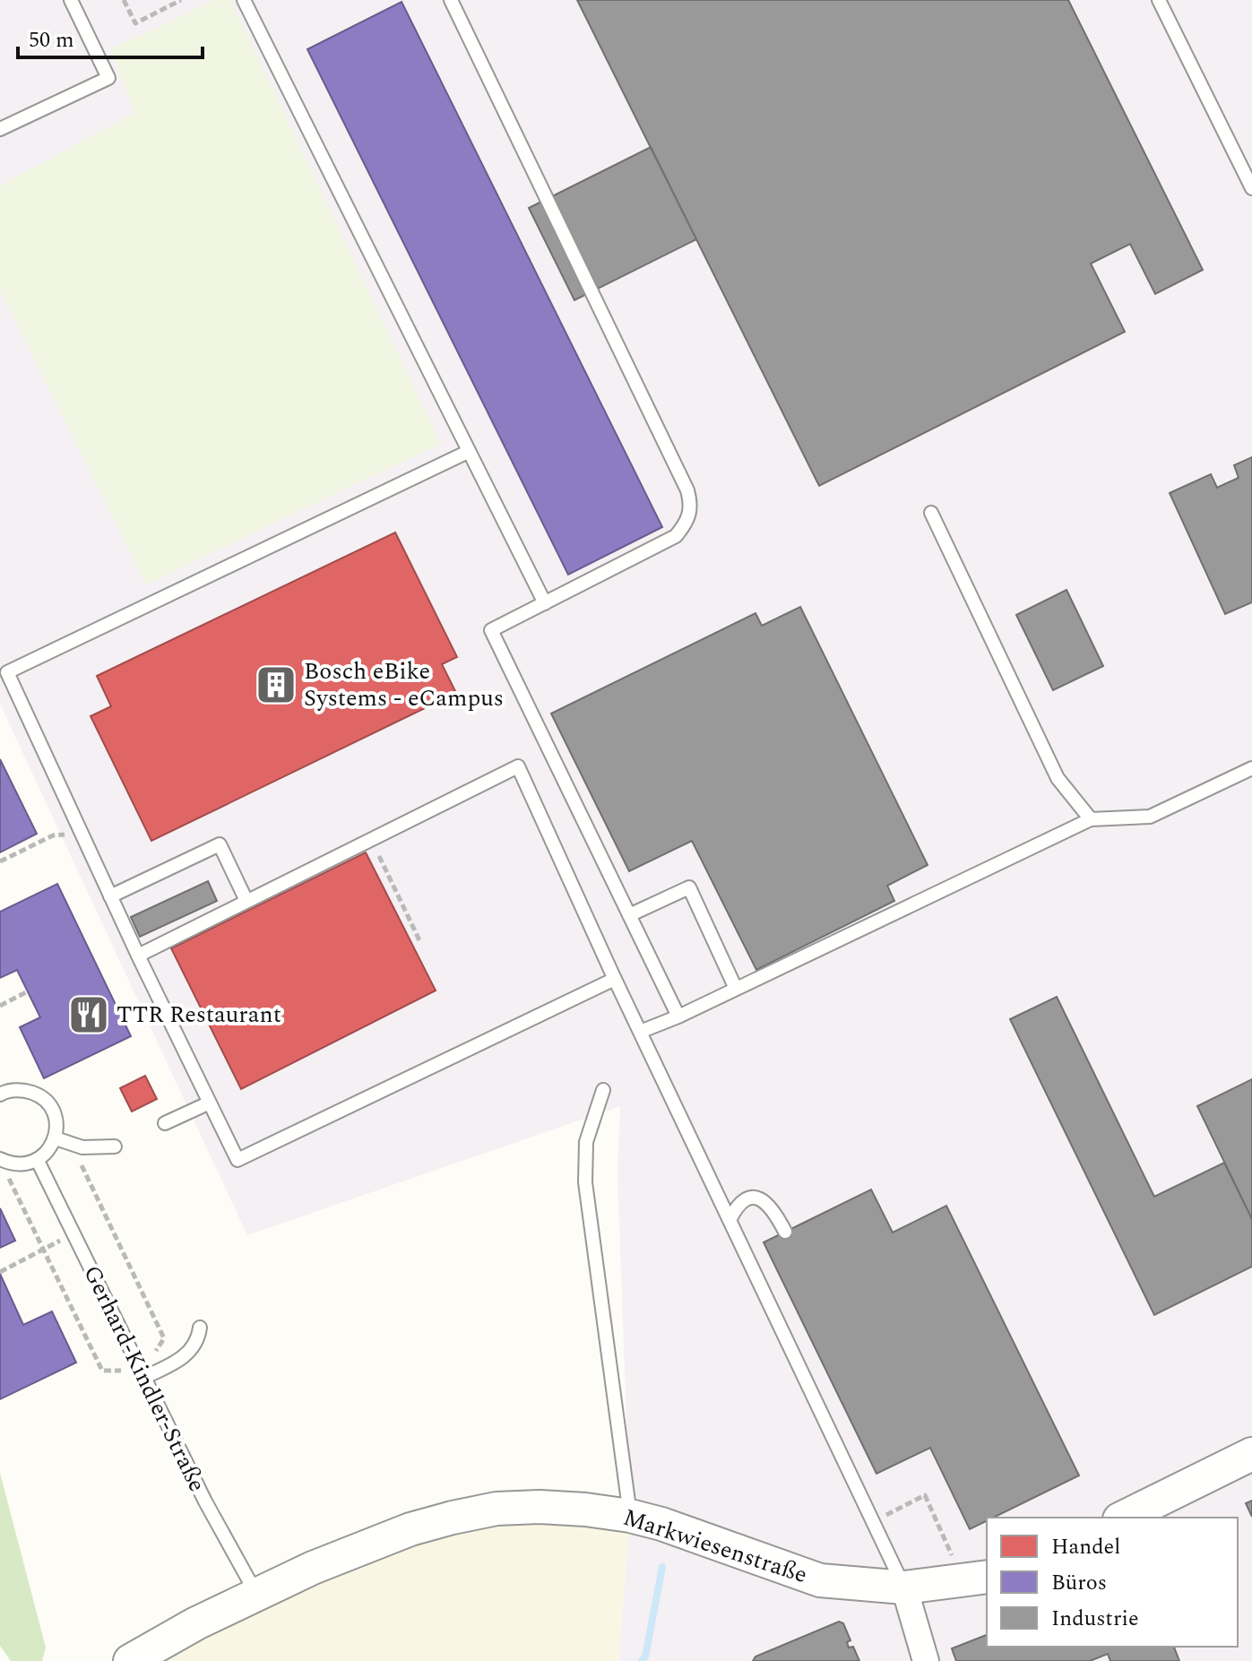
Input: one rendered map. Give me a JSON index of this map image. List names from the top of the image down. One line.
{"streets":{"street":["Markwiesenstraße"],"lane":["Gerhard-Kindler-Straße"]},"crossings":[["Gerhard-Kindler-Straße","Markwiesenstraße"]],"places":{"building":["Bosch eBike Systems - eCampus"],"restaurant":["TTR Restaurant"]},"legend":["Handel","Büros","Industrie"],"scale_bar":"50 m"}
